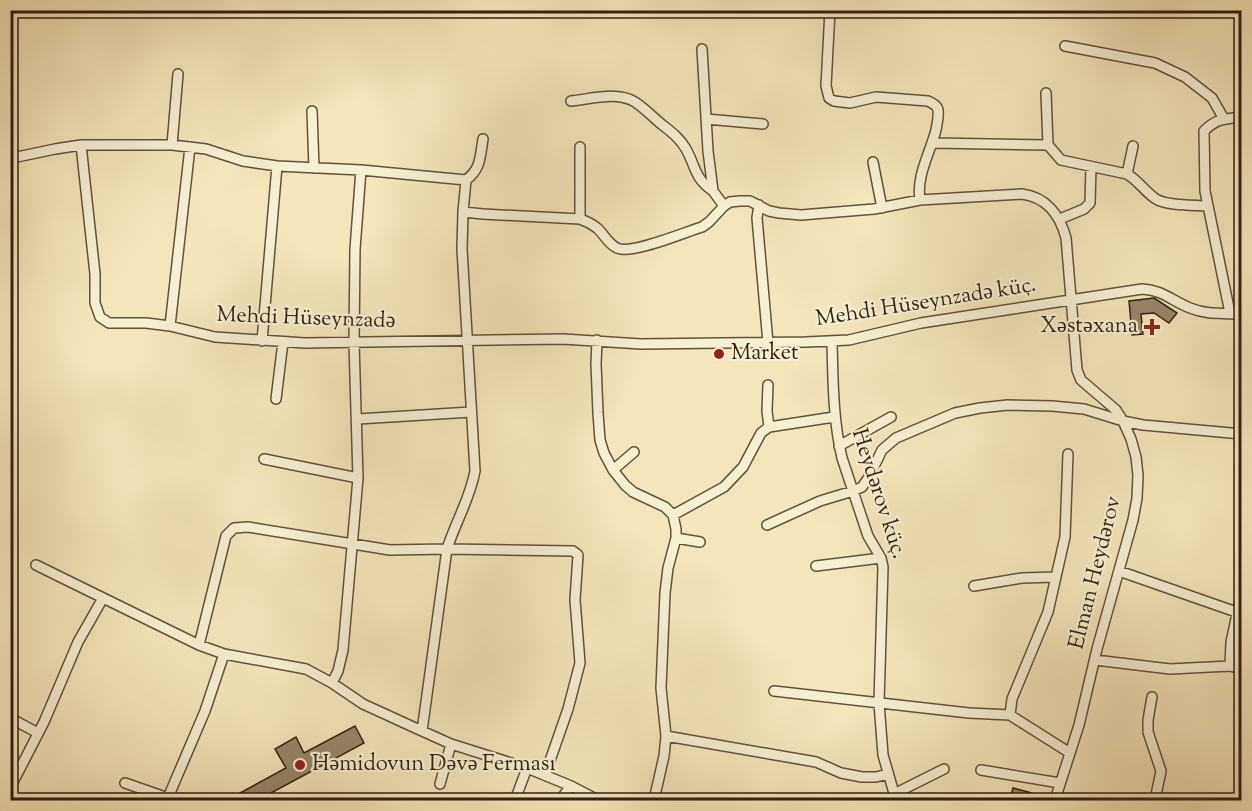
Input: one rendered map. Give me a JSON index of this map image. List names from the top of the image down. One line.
{"streets":{"street":["Mehdi Hüseynzadə küç.","Mehdi Hüseynzadə","Heydərov küç.","Elman Heydərov"]},"crossings":[["Mehdi Hüseynzadə küç.","Mehdi Hüseynzadə"],["Mehdi Hüseynzadə küç.","Heydərov küç."],["Mehdi Hüseynzadə küç.","Elman Heydərov"]],"places":{"health":["Xəstəxana"],"other":["Market","Həmidovun Dəvə Ferması"]}}
